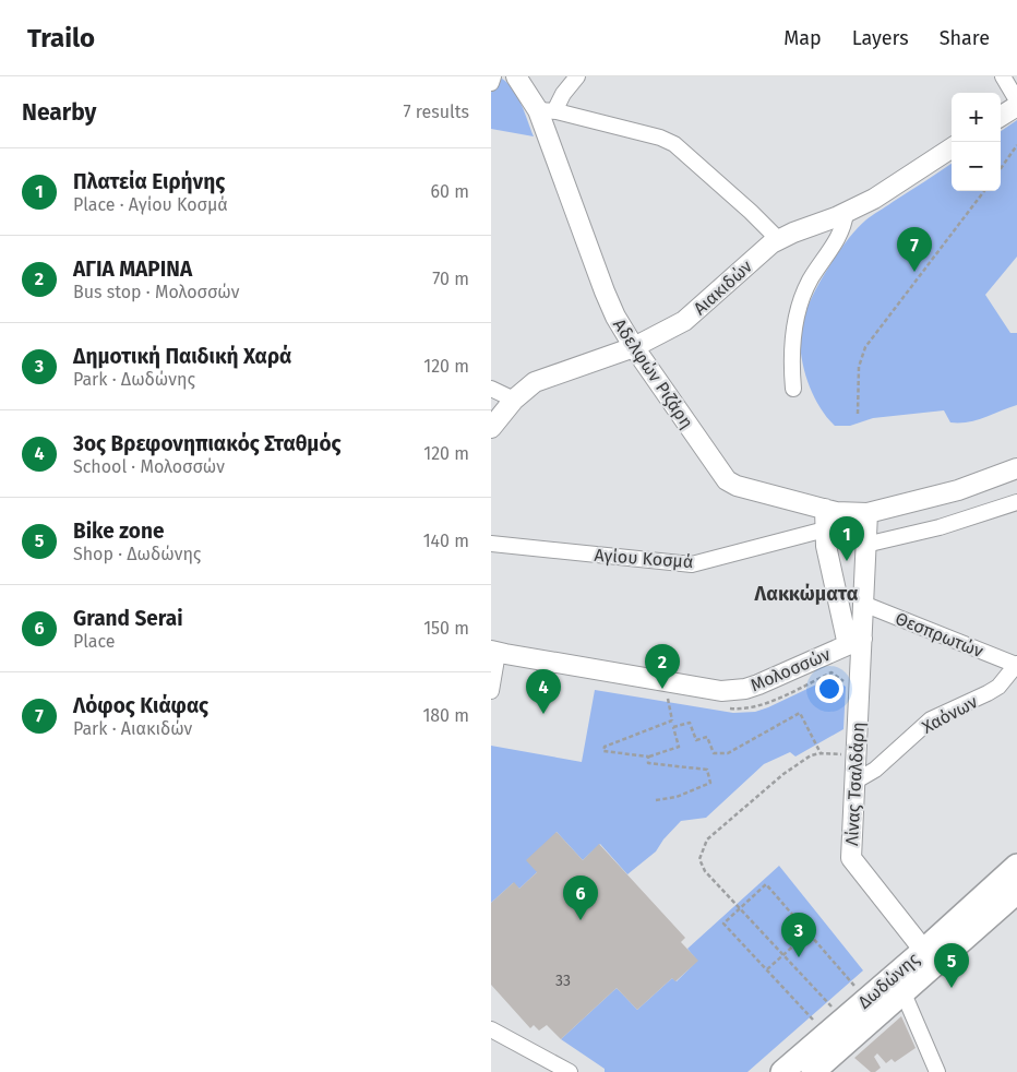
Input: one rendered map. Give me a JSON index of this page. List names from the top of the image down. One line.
{"streets":{"main road":["Δωδώνης"],"street":["Αιακιδών","Αδελφών Ριζάρη","Αγίου Κοσμά","Θεσπρωτών","Μολοσσών","Χαόνων","Λίνας Τσαλδάρη"]},"crossings":[["Αιακιδών","Αδελφών Ριζάρη"],["Θεσπρωτών","Χαόνων"],["Μολοσσών","Λίνας Τσαλδάρη"],["Χαόνων","Λίνας Τσαλδάρη"],["Λίνας Τσαλδάρη","Δωδώνης"]],"districts":["Λακκώματα"],"house_numbers":["33"],"page":{"header":"Trailo","nav":["Map","Layers","Share"],"heading":["Nearby","7 results"],"map_buttons":["+","−"],"list":[{"mark":"1","name":"Πλατεία Ειρήνης","note":"Place · Αγίου Κοσμά","value":"60 m"},{"mark":"2","name":"ΑΓΙΑ ΜΑΡΙΝΑ","note":"Bus stop · Μολοσσών","value":"70 m"},{"mark":"3","name":"Δημοτική Παιδική Χαρά","note":"Park · Δωδώνης","value":"120 m"},{"mark":"4","name":"3ος Βρεφονηπιακός Σταθμός","note":"School · Μολοσσών","value":"120 m"},{"mark":"5","name":"Bike zone","note":"Shop · Δωδώνης","value":"140 m"},{"mark":"6","name":"Grand Serai","note":"Place","value":"150 m"},{"mark":"7","name":"Λόφος Κιάφας","note":"Park · Αιακιδών","value":"180 m"}],"pins":["7","1","2","4","6","3","5"]}}
